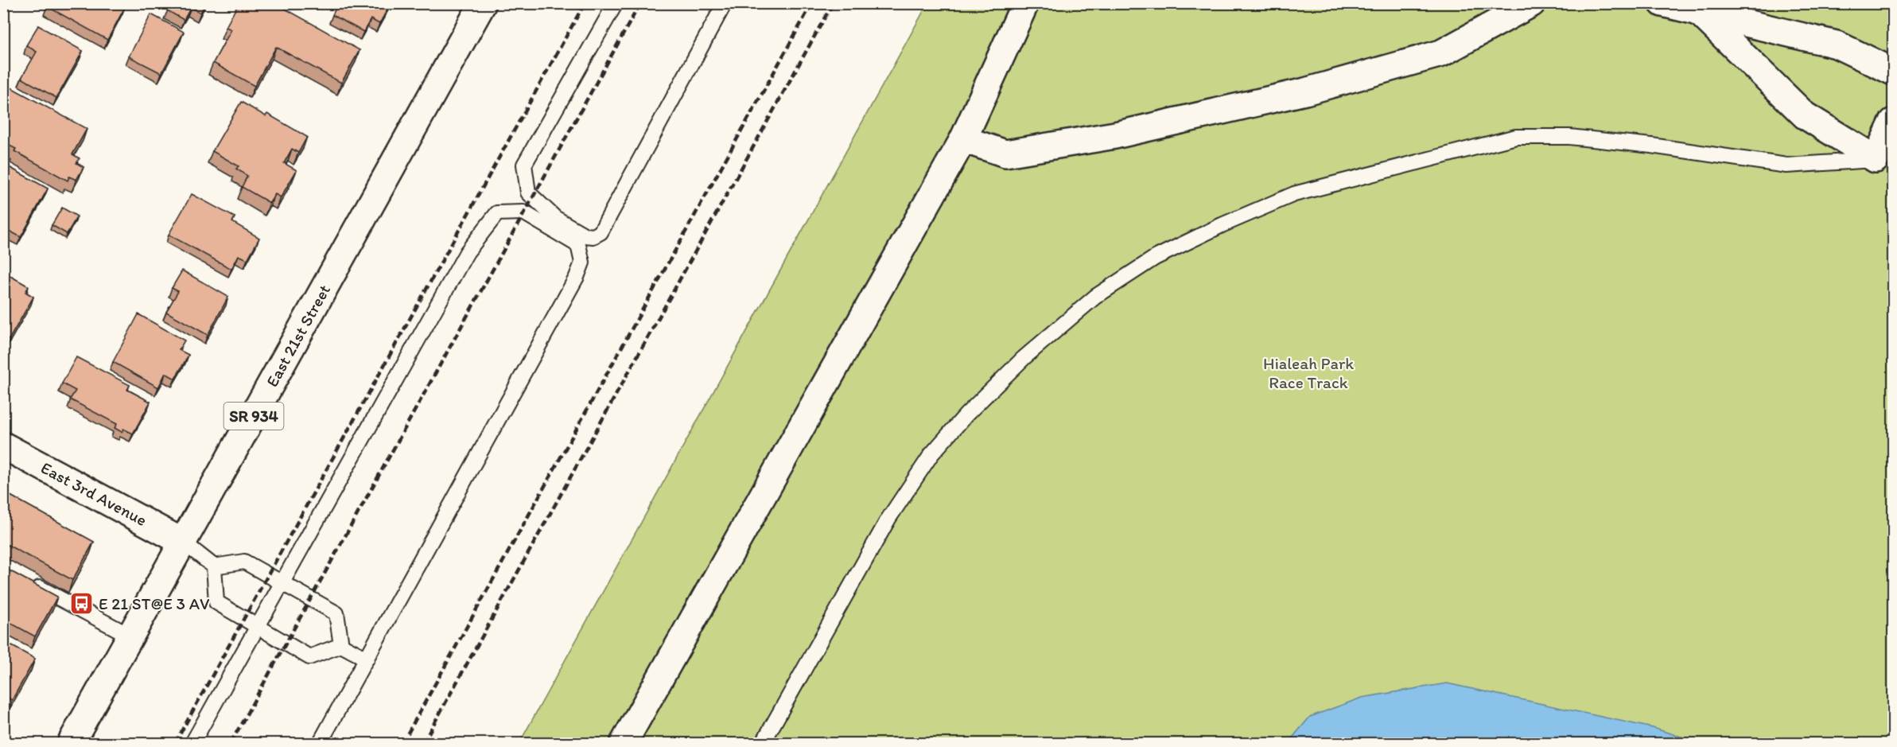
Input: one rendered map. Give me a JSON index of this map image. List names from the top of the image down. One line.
{"streets":{"street":["East 21st Street","SR 934","East 3rd Avenue"]},"crossings":[["East 21st Street","East 3rd Avenue"]],"parks":["Hialeah Park Race Track"],"places":{"bus stop":["E 21 ST@E 3 AV"]}}
